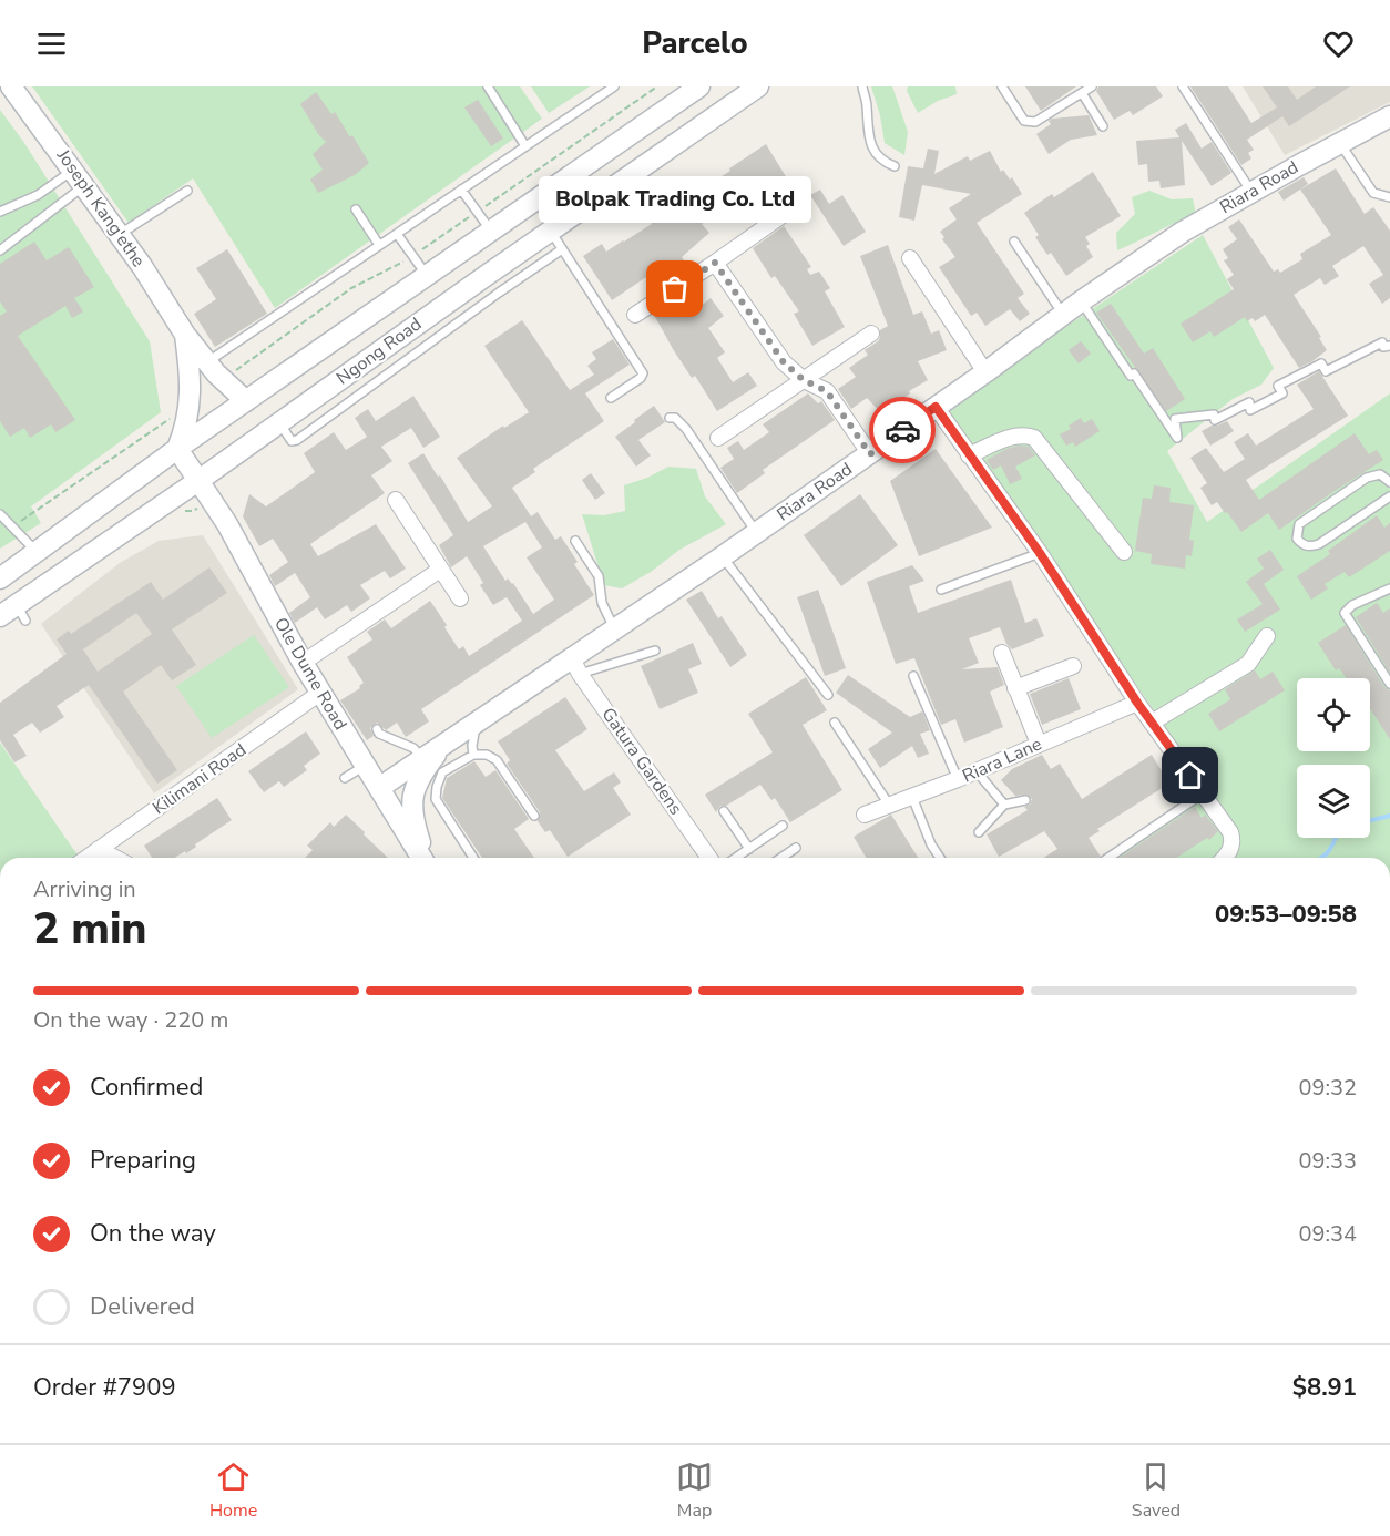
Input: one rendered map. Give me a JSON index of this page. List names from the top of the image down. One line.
{"streets":{"street":["Riara Road","Joseph Kang'ethe","Ngong Road","Ole Dume Road","Riara Lane","Gatura Gardens","Kilimani Road"]},"crossings":[["Riara Road","Ole Dume Road"],["Riara Road","Gatura Gardens"],["Joseph Kang'ethe","Ngong Road"],["Ngong Road","Ole Dume Road"],["Ole Dume Road","Kilimani Road"]],"places":["Bolpak Trading Co. Ltd"],"page":{"header":"Parcelo","bubble":"Bolpak Trading Co. Ltd","heading":["2 min","Arriving in","09:53–09:58"],"panel":["Order #7909","$8.91"],"bar":"On the way · 220 m","list":[["Confirmed","09:32"],["Preparing","09:33"],["On the way","09:34"],"Delivered"],"tabs":["Home","Map","Saved"]}}
